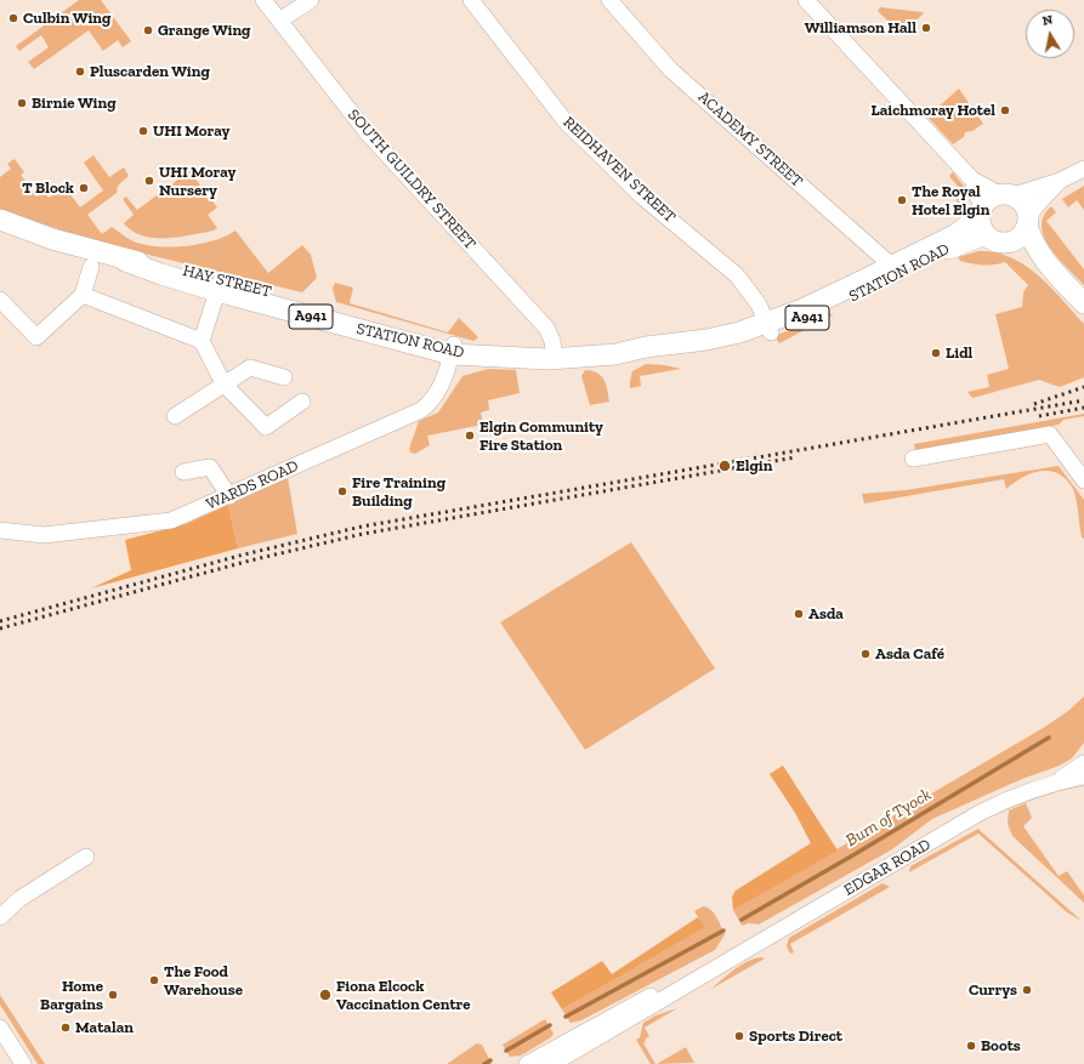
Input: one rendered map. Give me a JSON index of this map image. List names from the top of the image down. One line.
{"streets":{"main road":["STATION ROAD","HAY STREET","A941"],"street":["ACADEMY STREET","REIDHAVEN STREET","SOUTH GUILDRY STREET","WARDS ROAD","EDGAR ROAD"]},"crossings":[["ACADEMY STREET","STATION ROAD"],["REIDHAVEN STREET","STATION ROAD"],["SOUTH GUILDRY STREET","STATION ROAD"],["STATION ROAD","HAY STREET"],["STATION ROAD","WARDS ROAD"],["HAY STREET","WARDS ROAD"]],"water":["Burn of Tyock"],"places":["Culbin Wing","Williamson Hall","Grange Wing","Pluscarden Wing","Birnie Wing","Laichmoray Hotel","UHI Moray","UHI Moray Nursery","T Block","The Royal Hotel Elgin","Lidl","Elgin Community Fire Station","Elgin","Fire Training Building","Asda","Asda Café","The Food Warehouse","Currys","Home Bargains","Fiona Elcock Vaccination Centre","Matalan","Sports Direct","Boots"],"north":"top"}
